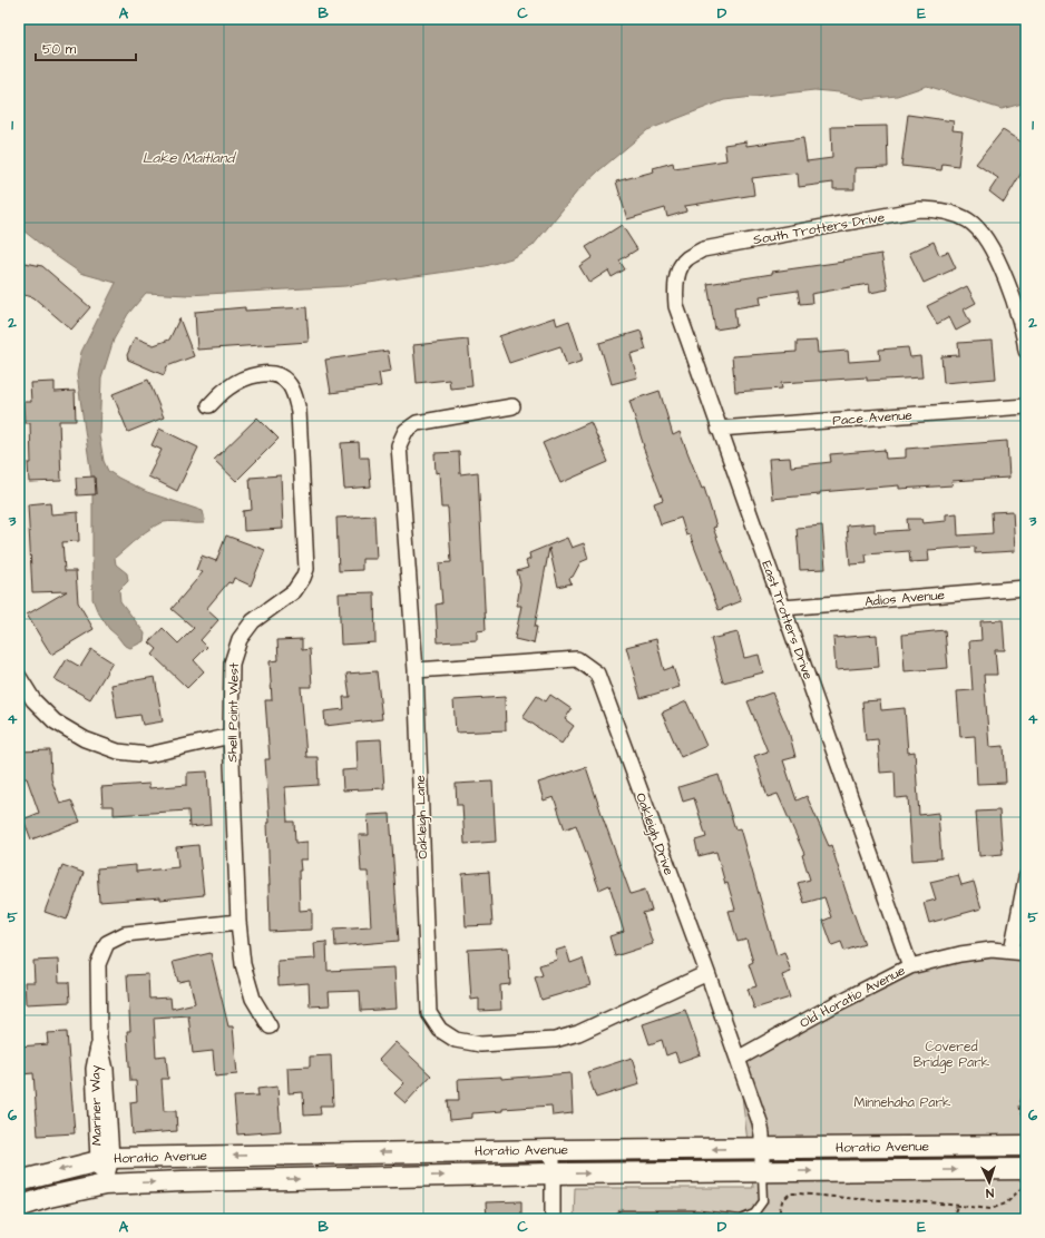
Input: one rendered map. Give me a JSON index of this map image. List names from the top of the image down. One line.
{"streets":{"main road":["Horatio Avenue"],"street":["South Trotters Drive","Pace Avenue","Adios Avenue","East Trotters Drive","Shell Point West","Oakleigh Lane","Oakleigh Drive","Old Horatio Avenue","Mariner Way"]},"crossings":[["South Trotters Drive","East Trotters Drive"],["Pace Avenue","East Trotters Drive"],["Adios Avenue","East Trotters Drive"],["East Trotters Drive","Old Horatio Avenue"],["Shell Point West","Mariner Way"],["Oakleigh Lane","Oakleigh Drive"],["Oakleigh Drive","Old Horatio Avenue"],["Oakleigh Drive","Horatio Avenue"],["Mariner Way","Horatio Avenue"]],"water":["Lake Maitland"],"parks":["Covered Bridge Park","Minnehaha Park"],"scale_bar":"50 m","north":"bottom","grid":{"columns":["A","B","C","D","E"],"rows":["1","2","3","4","5","6"]}}
